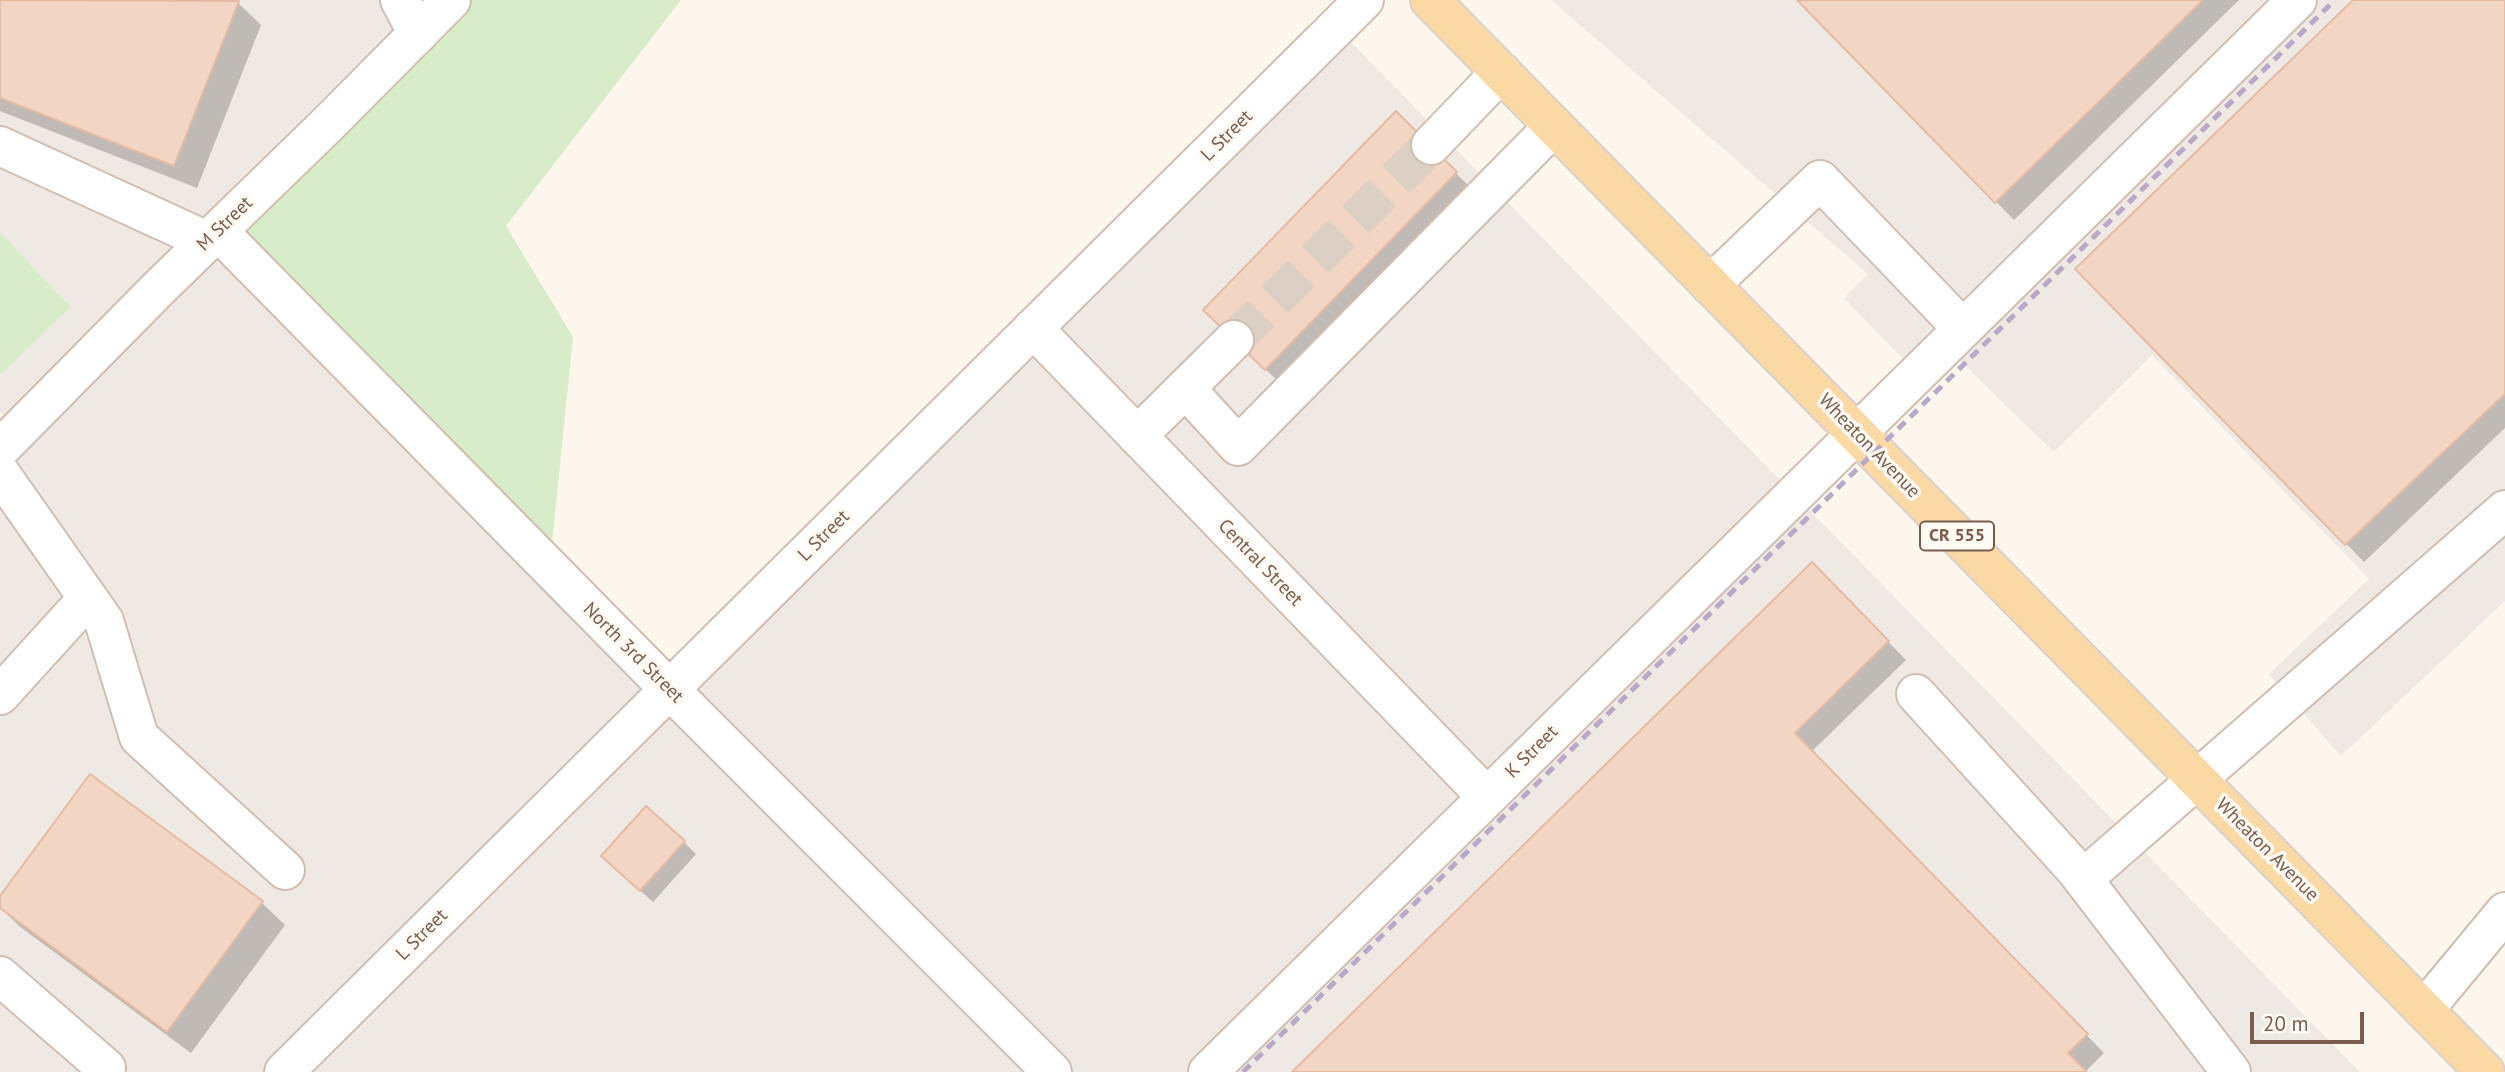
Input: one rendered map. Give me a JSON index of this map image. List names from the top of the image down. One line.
{"streets":{"main road":["Wheaton Avenue","CR 555"],"street":["L Street","M Street","Central Street","North 3rd Street","K Street"]},"crossings":[["L Street","Central Street"],["L Street","North 3rd Street"],["M Street","North 3rd Street"],["Wheaton Avenue","K Street"],["Central Street","K Street"]],"scale_bar":"20 m"}
